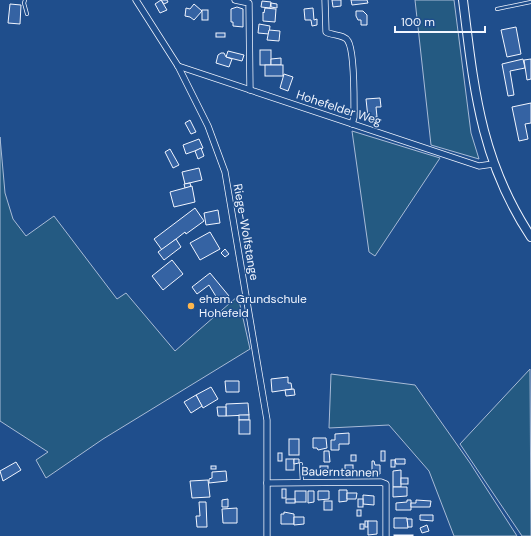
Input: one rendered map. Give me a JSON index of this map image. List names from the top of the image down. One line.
{"streets":{"street":["Hohefelder Weg","Riege-Wolfstange","Bauerntannen"]},"crossings":[["Hohefelder Weg","Riege-Wolfstange"],["Riege-Wolfstange","Bauerntannen"]],"places":["ehem. Grundschule Hohefeld"],"scale_bar":"100 m"}
